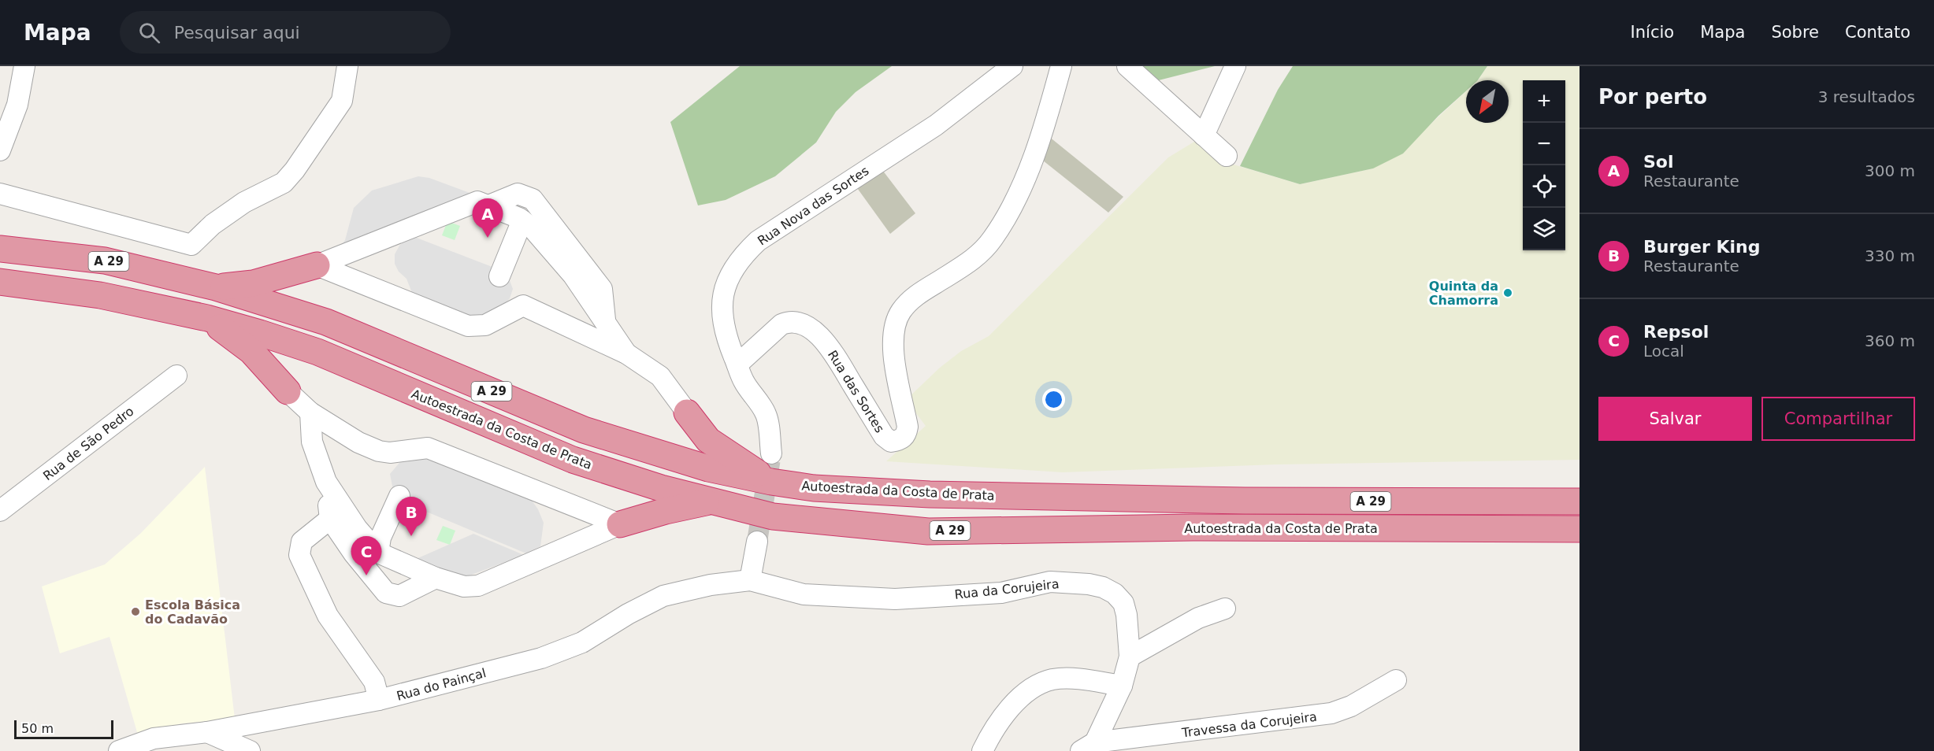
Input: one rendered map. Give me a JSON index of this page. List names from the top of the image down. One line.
{"streets":{"highway":["A 29","Autoestrada da Costa de Prata"],"street":["Rua Nova das Sortes","Rua das Sortes","Rua de São Pedro","Rua da Corujeira","Rua do Painçal","Travessa da Corujeira"]},"crossings":[["Rua Nova das Sortes","Rua das Sortes"],["Rua da Corujeira","Rua do Painçal"],["Rua da Corujeira","Travessa da Corujeira"]],"places":["Quinta da Chamorra","Escola Básica do Cadavão"],"scale_bar":"50 m","north":"bottom left","page":{"header":"Mapa","search":"Pesquisar aqui","nav":["Início","Mapa","Sobre","Contato"],"heading":["Por perto","3 resultados"],"map_buttons":["+","−"],"list":[{"mark":"A","name":"Sol","note":"Restaurante","value":"300 m"},{"mark":"B","name":"Burger King","note":"Restaurante","value":"330 m"},{"mark":"C","name":"Repsol","note":"Local","value":"360 m"}],"pins":["A","B","C"],"buttons":["Salvar","Compartilhar"],"scale":"50 m"}}
